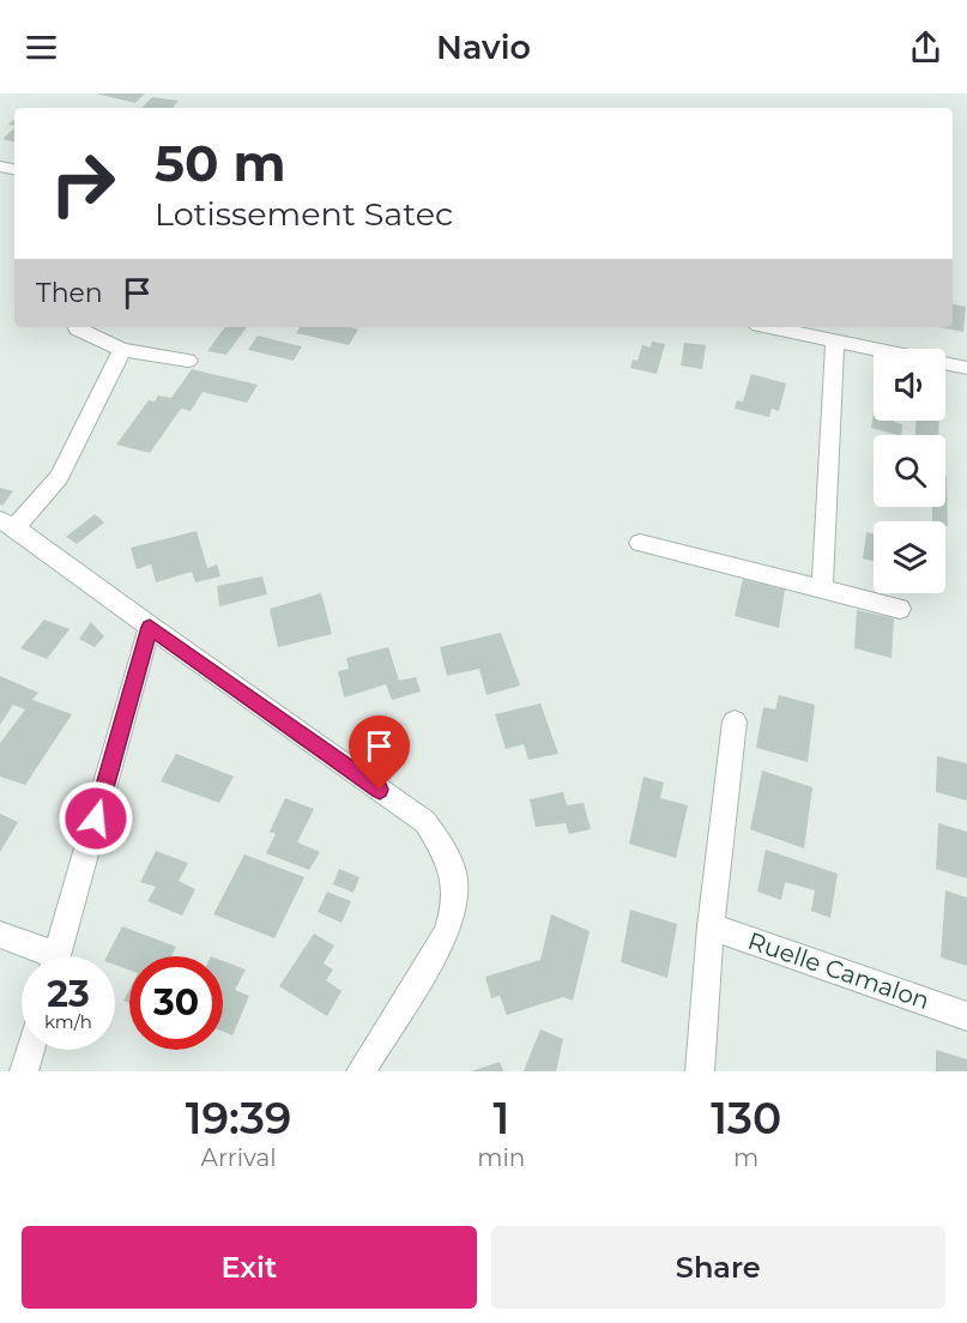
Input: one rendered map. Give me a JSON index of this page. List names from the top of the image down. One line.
{"streets":{"street":["Ruelle Camalon"]},"page":{"header":"Navio","turn":["50 m","Lotissement Satec"],"then":"Then","speed":"23 km/h","limit":"30","eta":["19:39","Arrival","1","min","130","m"],"buttons":["Exit","Share"]}}
